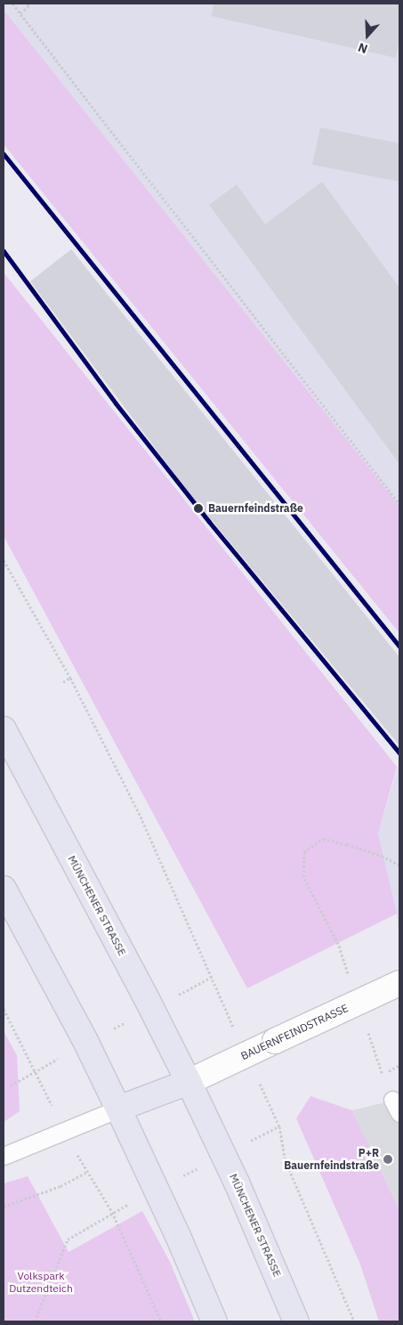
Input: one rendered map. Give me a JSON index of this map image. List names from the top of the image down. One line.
{"streets":{"main road":["MÜNCHENER STRASSE"],"street":["BAUERNFEINDSTRASSE"]},"crossings":[["MÜNCHENER STRASSE","BAUERNFEINDSTRASSE"]],"parks":["Volkspark Dutzendteich"],"places":["Bauernfeindstraße","P+R Bauernfeindstraße"],"north":"bottom"}
